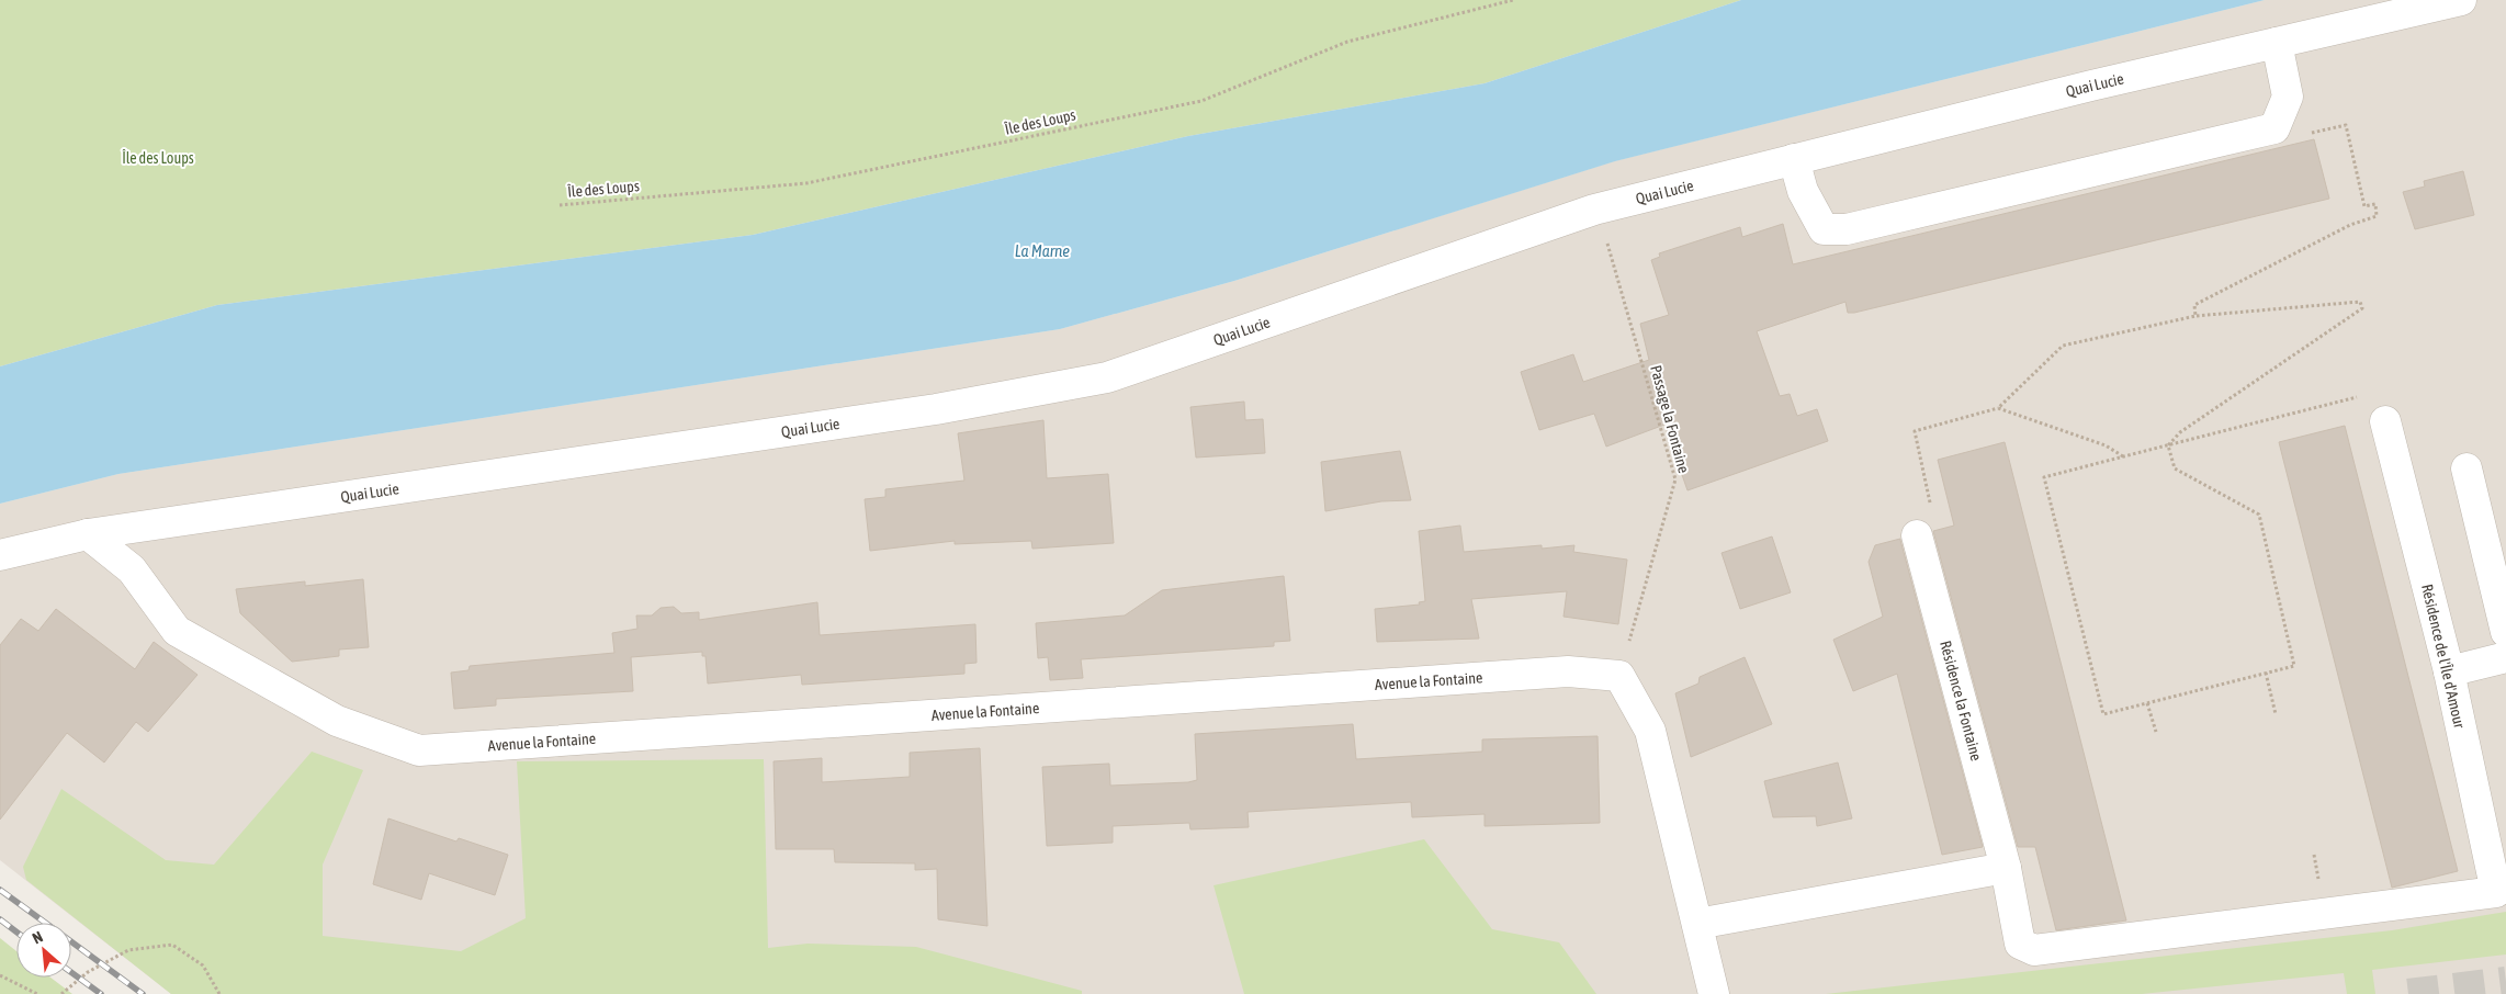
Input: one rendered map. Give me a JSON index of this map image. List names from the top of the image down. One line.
{"streets":{"street":["Quai Lucie","Résidence de l'Île d'Amour","Avenue la Fontaine","Résidence la Fontaine"],"path":["Île des Loups","Passage la Fontaine"]},"crossings":[["Quai Lucie","Avenue la Fontaine"],["Passage la Fontaine","Avenue la Fontaine"],["Résidence de l'Île d'Amour","Résidence la Fontaine"]],"water":["La Marne"],"parks":["Île des Loups"],"north":"top left"}
